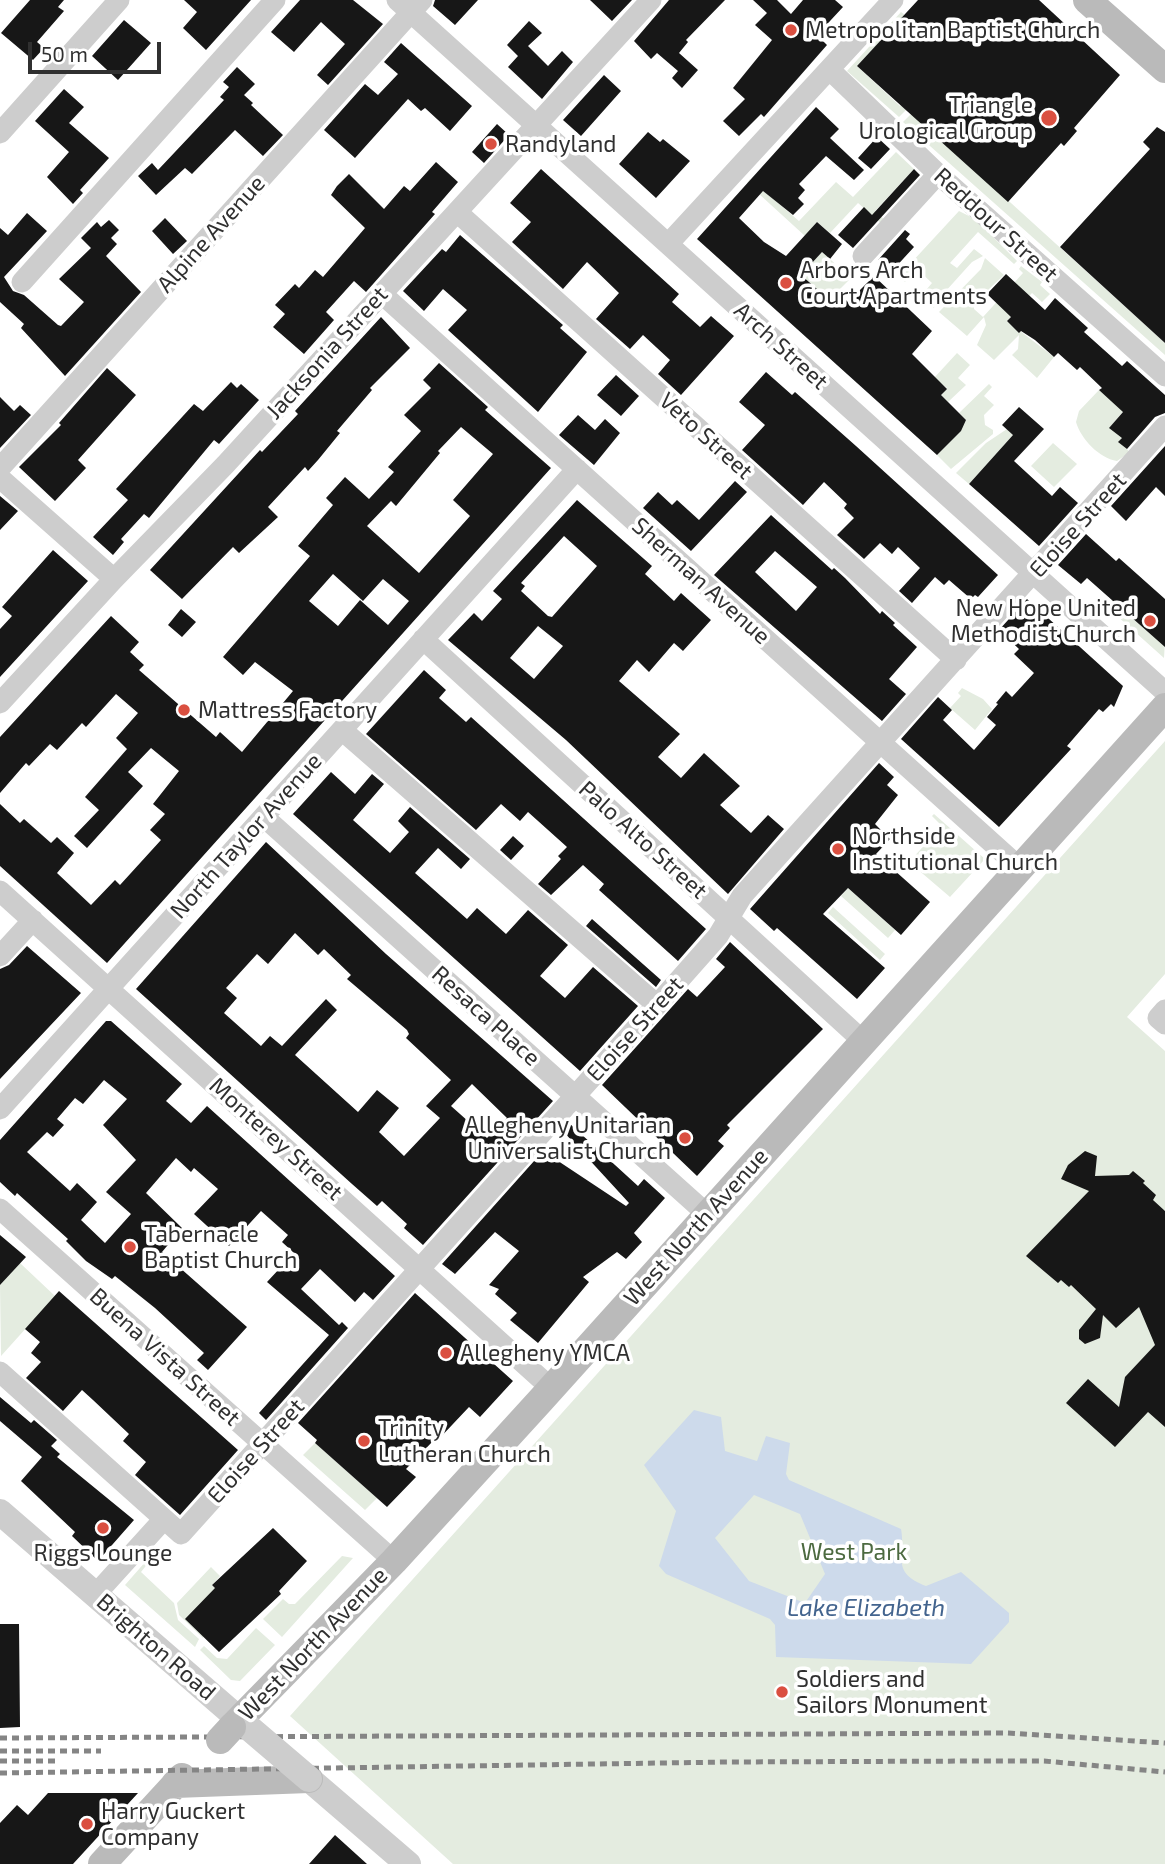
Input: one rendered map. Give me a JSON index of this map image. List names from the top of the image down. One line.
{"streets":{"main road":["West North Avenue"],"street":["Reddour Street","Alpine Avenue","Arch Street","Jacksonia Street","Veto Street","Eloise Street","Sherman Avenue","North Taylor Avenue","Palo Alto Street","Resaca Place","Monterey Street","Buena Vista Street","Brighton Road"]},"crossings":[["Alpine Avenue","Arch Street"],["Arch Street","Jacksonia Street"],["Arch Street","Eloise Street"],["Jacksonia Street","Veto Street"],["Jacksonia Street","Sherman Avenue"],["Veto Street","Eloise Street"],["Eloise Street","Sherman Avenue"],["Eloise Street","Palo Alto Street"],["Eloise Street","Resaca Place"],["Eloise Street","Monterey Street"],["Eloise Street","Buena Vista Street"],["Sherman Avenue","North Taylor Avenue"],["Sherman Avenue","West North Avenue"],["North Taylor Avenue","Palo Alto Street"],["North Taylor Avenue","Resaca Place"],["North Taylor Avenue","Monterey Street"],["Palo Alto Street","West North Avenue"],["Resaca Place","West North Avenue"],["Monterey Street","West North Avenue"],["West North Avenue","Buena Vista Street"],["West North Avenue","Brighton Road"]],"water":["Lake Elizabeth"],"parks":["West Park"],"places":["Metropolitan Baptist Church","Triangle Urological Group","Randyland","Arbors Arch Court Apartments","New Hope United Methodist Church","Mattress Factory","Northside Institutional Church","Allegheny Unitarian Universalist Church","Tabernacle Baptist Church","Allegheny YMCA","Trinity Lutheran Church","Riggs Lounge","Soldiers and Sailors Monument","Harry Guckert Company"],"scale_bar":"50 m"}
